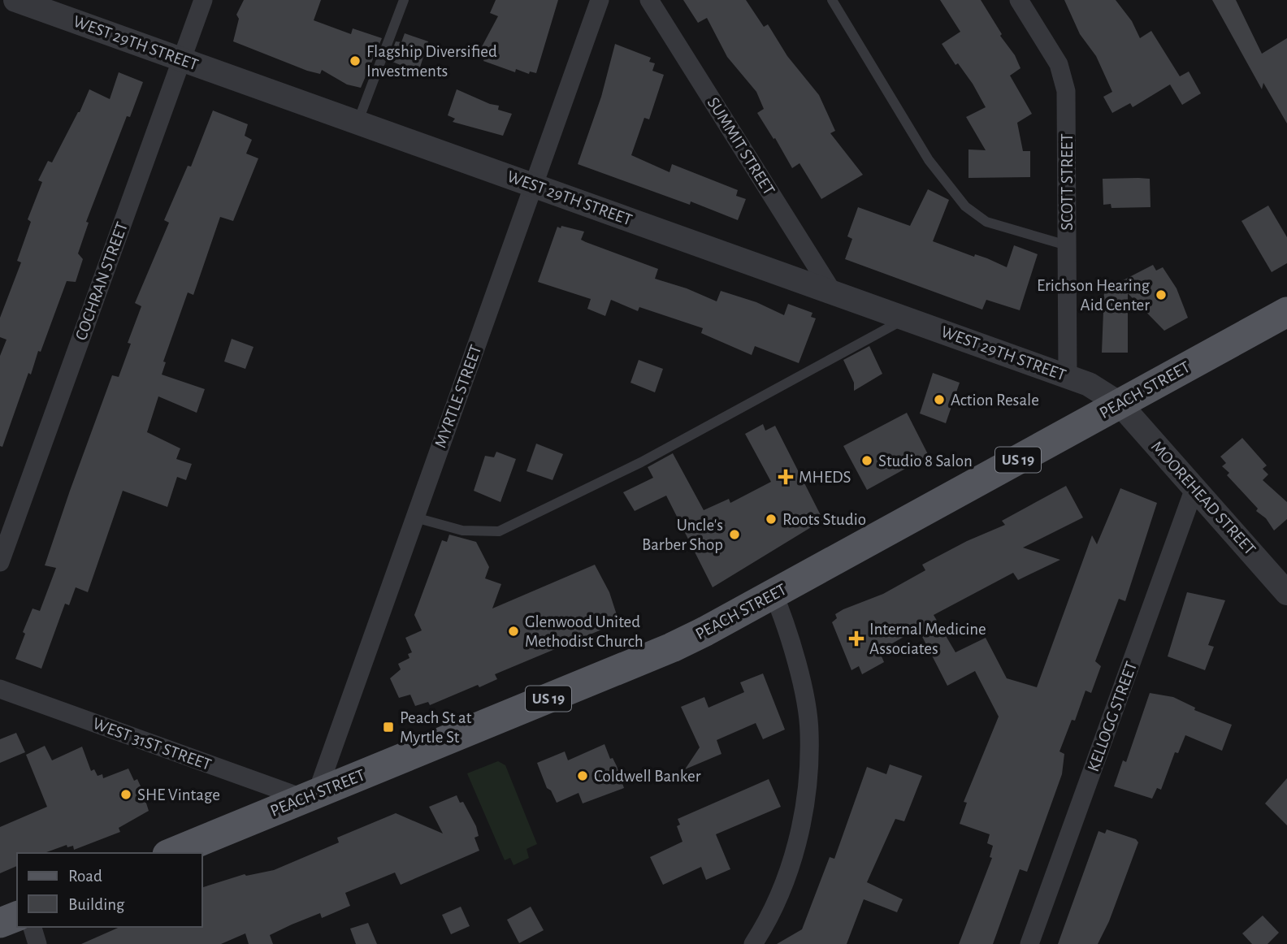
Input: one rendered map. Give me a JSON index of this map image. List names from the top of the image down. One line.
{"streets":{"main road":["PEACH STREET","US 19"],"street":["WEST 29TH STREET","SUMMIT STREET","SCOTT STREET","COCHRAN STREET","MYRTLE STREET","MOOREHEAD STREET","KELLOGG STREET","WEST 31ST STREET"]},"crossings":[["WEST 29TH STREET","SUMMIT STREET"],["WEST 29TH STREET","SCOTT STREET"],["WEST 29TH STREET","COCHRAN STREET"],["WEST 29TH STREET","PEACH STREET"],["WEST 29TH STREET","MYRTLE STREET"],["WEST 29TH STREET","MOOREHEAD STREET"],["PEACH STREET","MYRTLE STREET"],["PEACH STREET","MOOREHEAD STREET"],["PEACH STREET","WEST 31ST STREET"],["MYRTLE STREET","WEST 31ST STREET"],["MOOREHEAD STREET","KELLOGG STREET"]],"places":{"other":["Flagship Diversified Investments","Erichson Hearing Aid Center","Action Resale","Studio 8 Salon","Roots Studio","Uncle's Barber Shop","Glenwood United Methodist Church","Coldwell Banker","SHE Vintage"],"health":["MHEDS","Internal Medicine Associates"],"transit":["Peach St at Myrtle St"]},"legend":["Road","Building"]}
